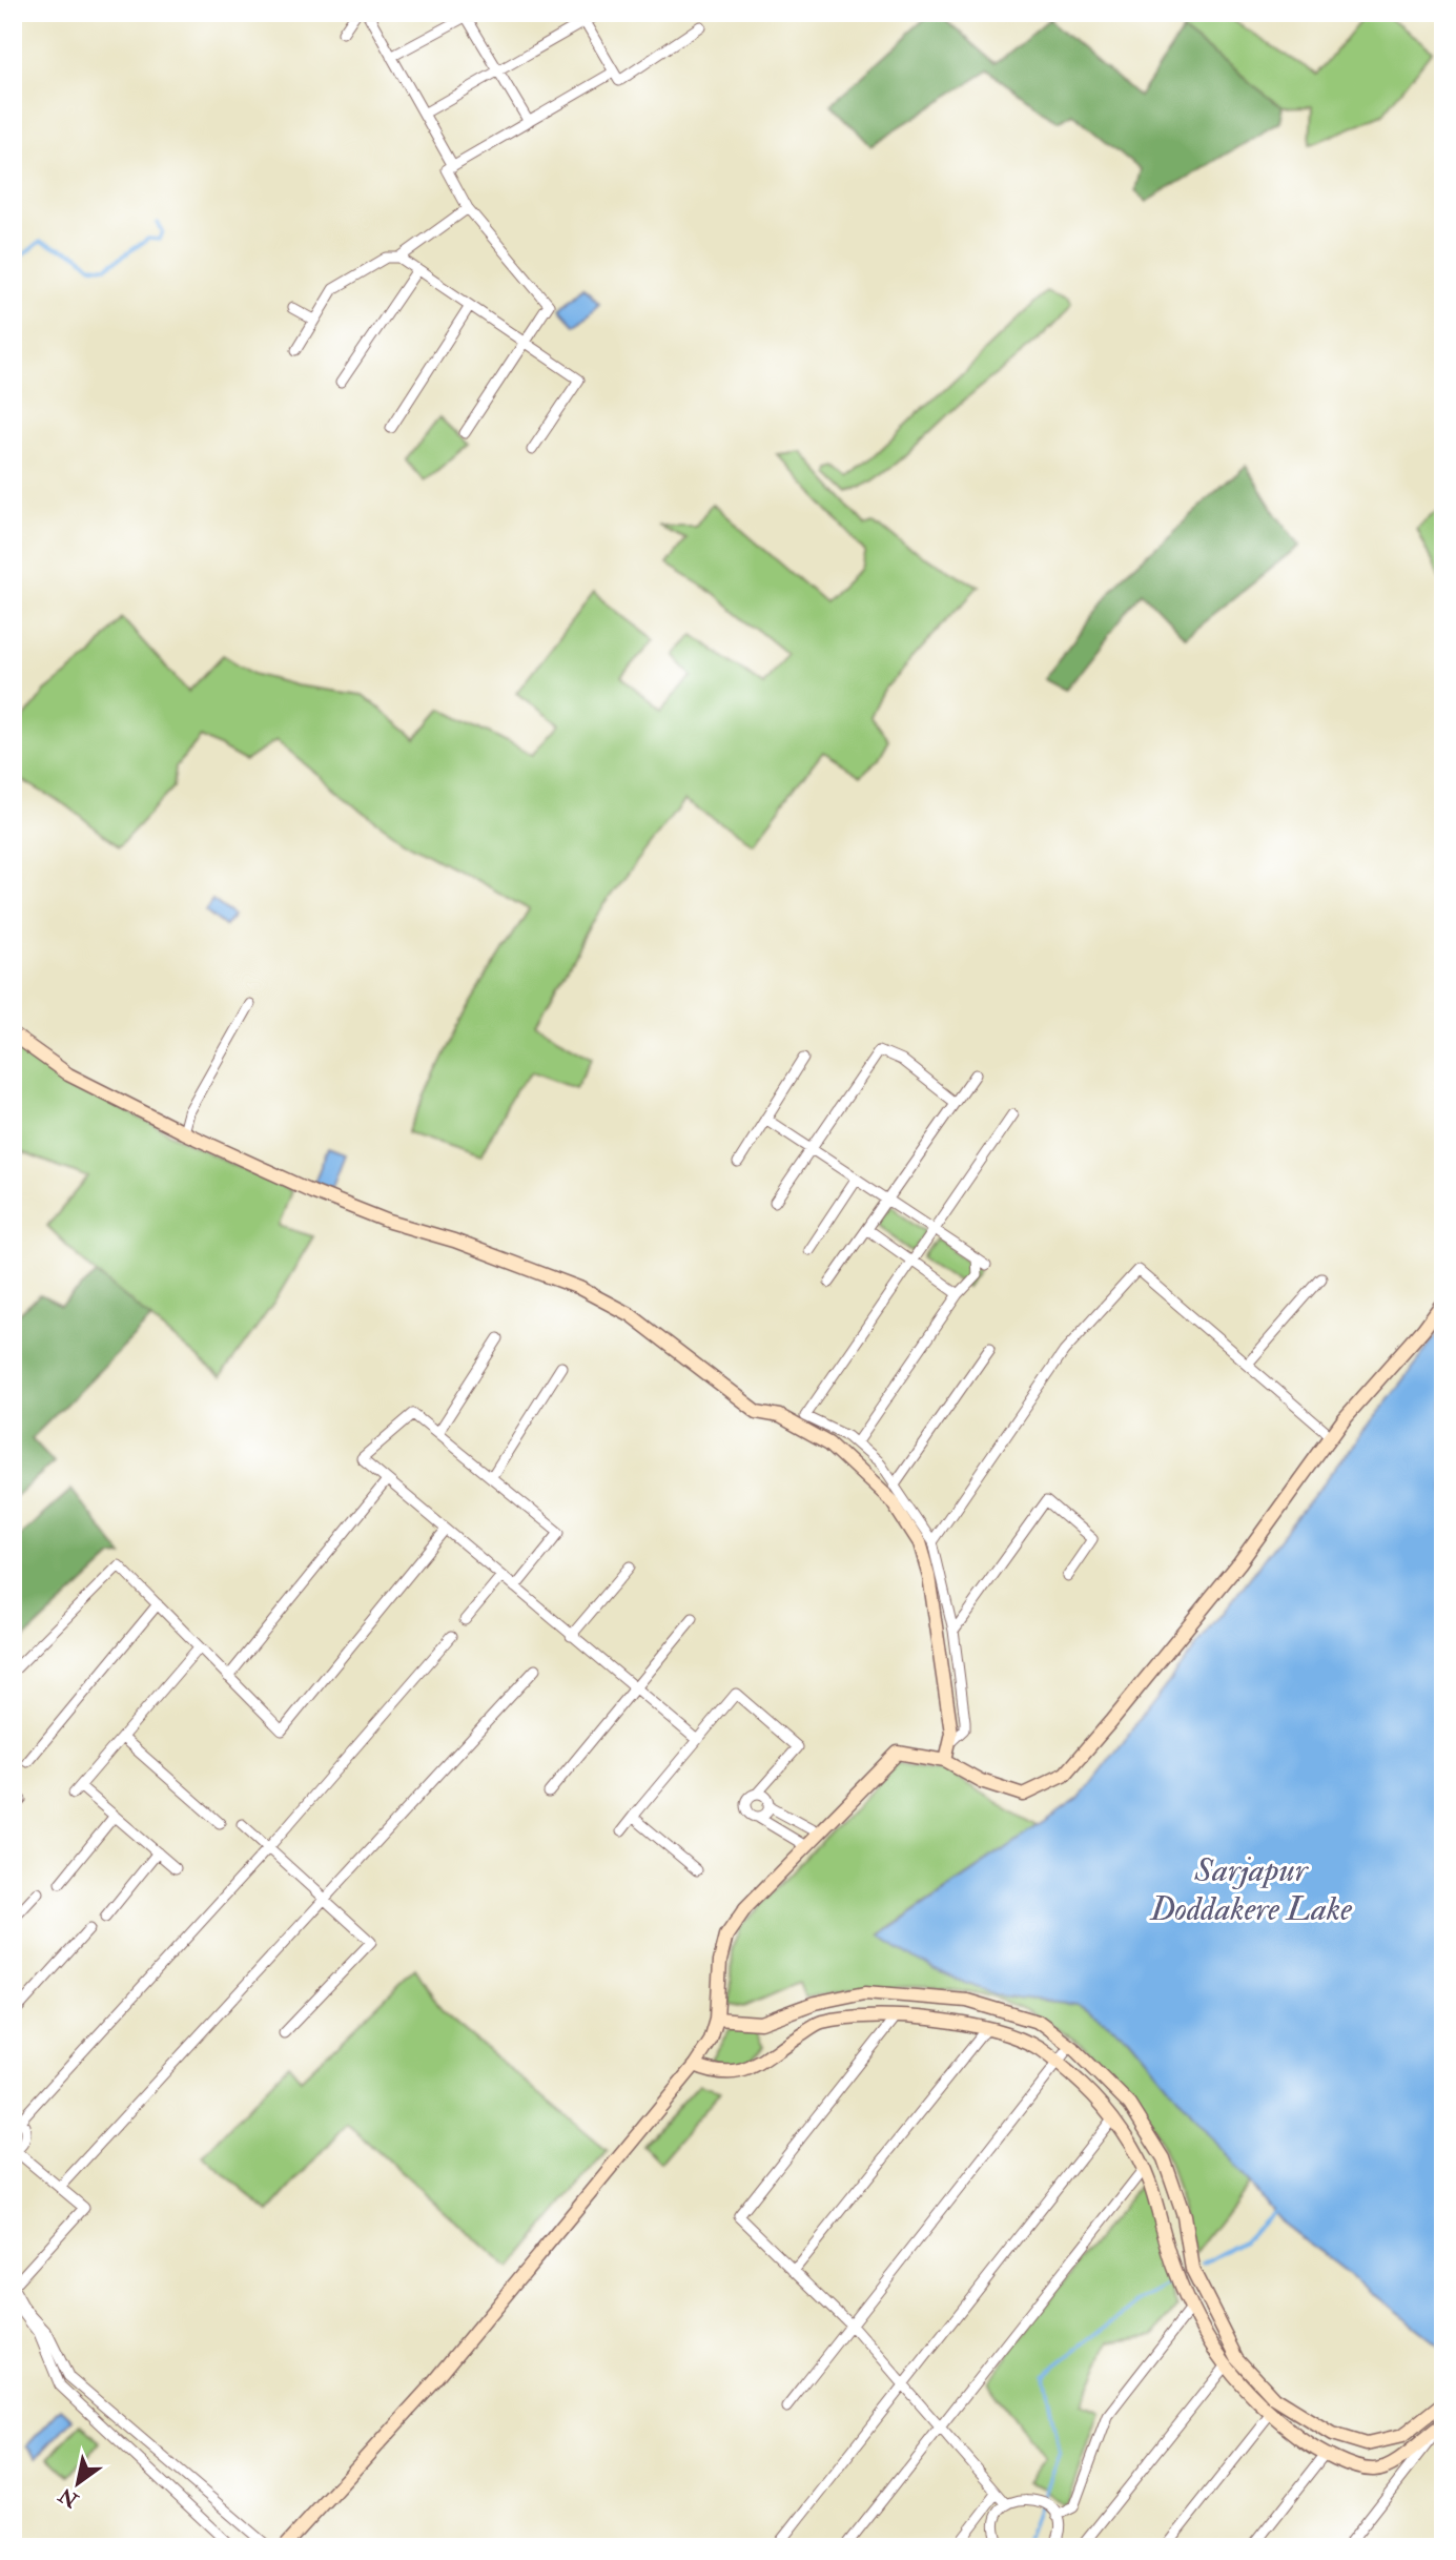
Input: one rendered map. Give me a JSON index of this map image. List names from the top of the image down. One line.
{"water":["Sarjapur Doddakere Lake"],"north":"bottom left"}
